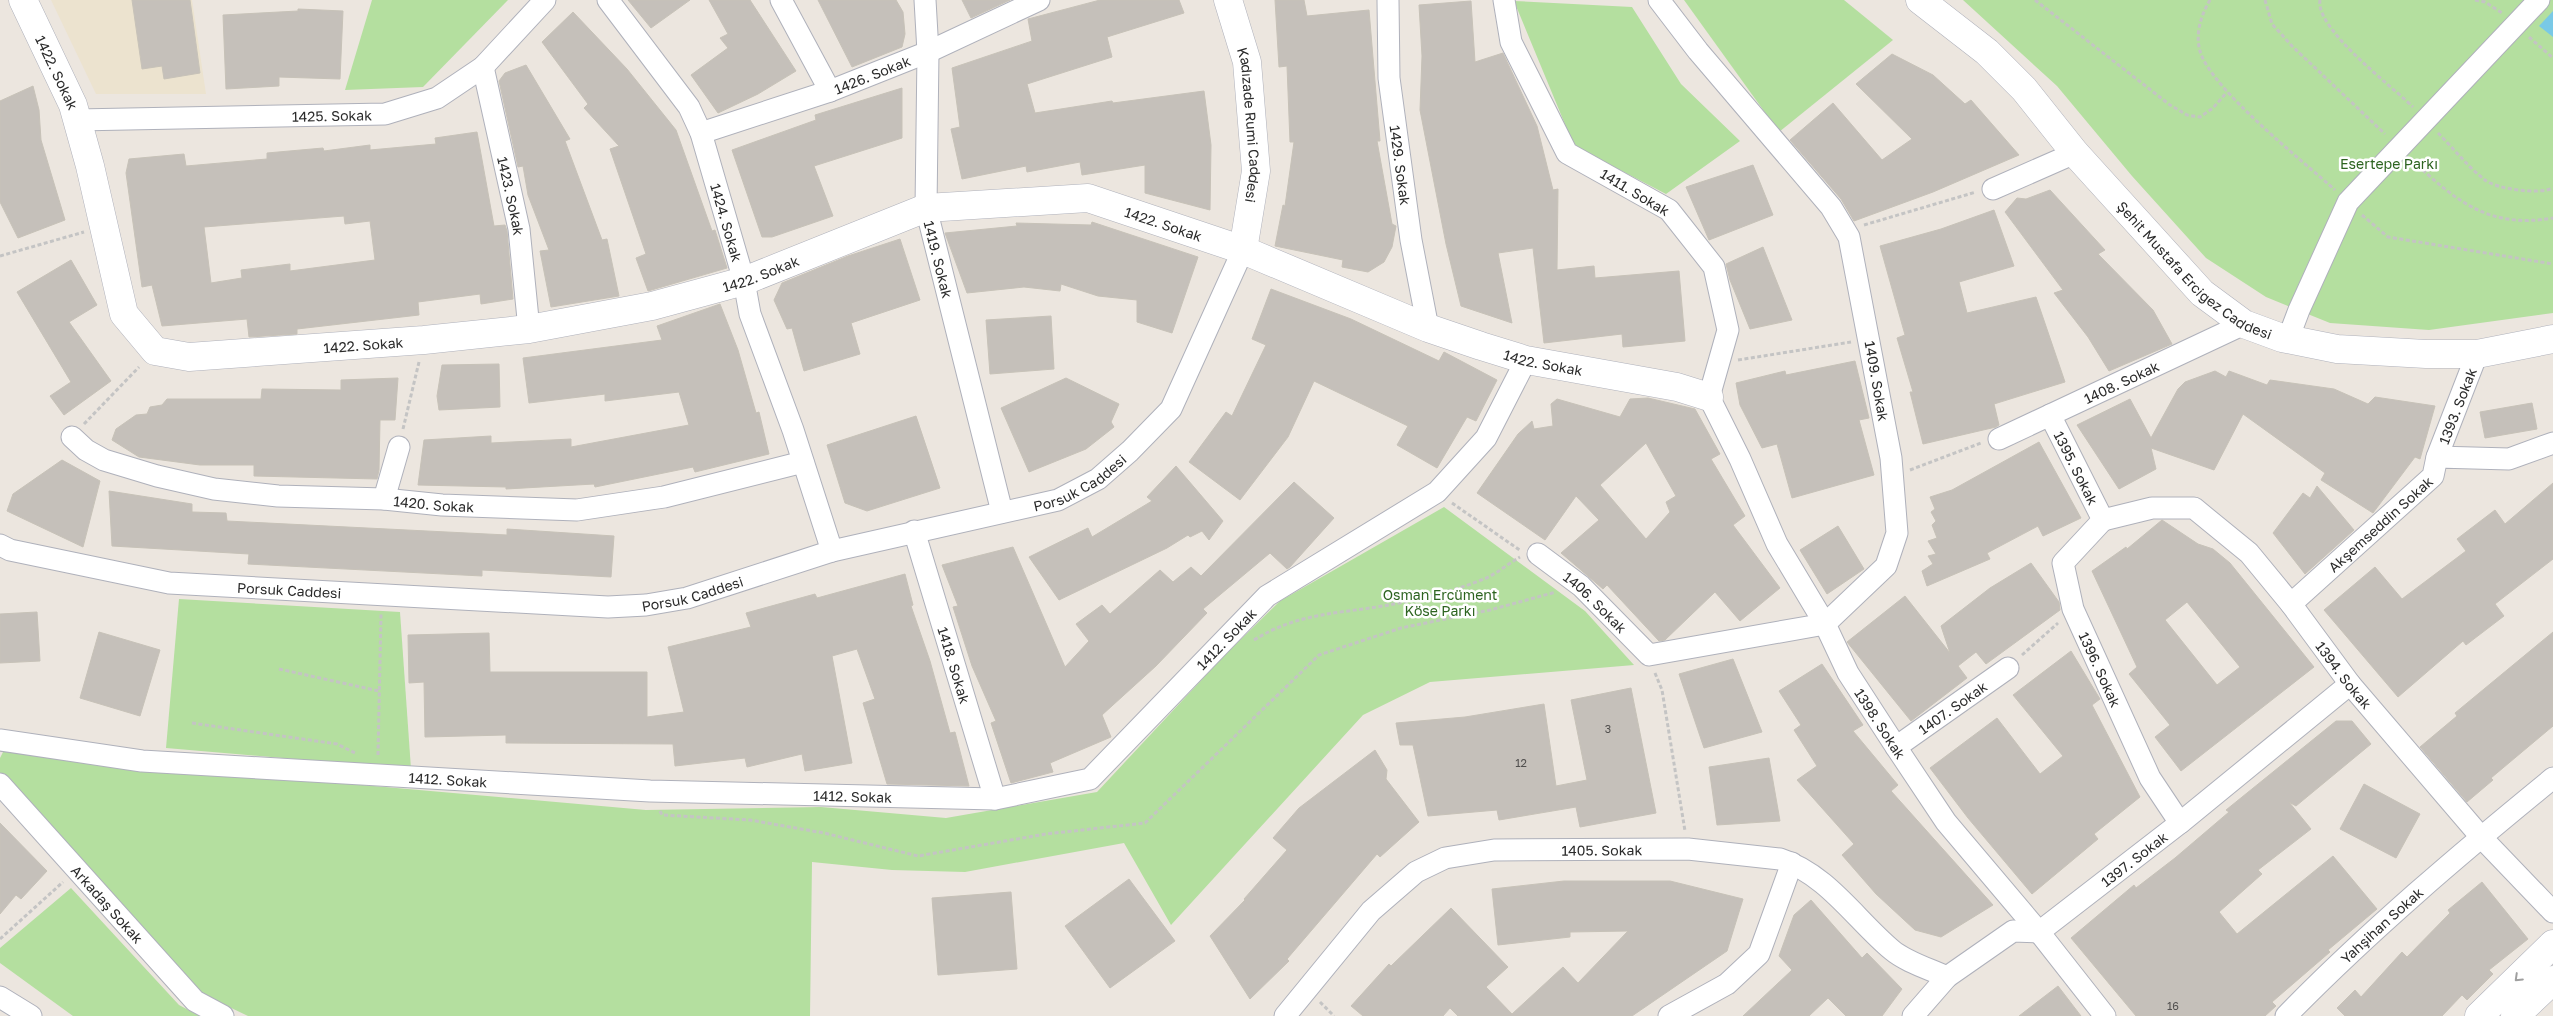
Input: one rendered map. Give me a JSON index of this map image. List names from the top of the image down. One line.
{"streets":{"street":["1422. Sokak","1426. Sokak","1425. Sokak","Kadızade Rumi Caddesi","1429. Sokak","1411. Sokak","1423. Sokak","1424. Sokak","1419. Sokak","Şehit Mustafa Ercigez Caddesi","1409. Sokak","1408. Sokak","1393. Sokak","1395. Sokak","Porsuk Caddesi","1420. Sokak","Akşemseddin Sokak","1406. Sokak","1412. Sokak","1418. Sokak","1396. Sokak","1394. Sokak","1407. Sokak","1398. Sokak","1405. Sokak","1397. Sokak","Arkadaş Sokak","Yahşihan Sokak"]},"crossings":[["1422. Sokak","1425. Sokak"],["1422. Sokak","Kadızade Rumi Caddesi"],["1422. Sokak","1429. Sokak"],["1422. Sokak","1411. Sokak"],["1422. Sokak","1423. Sokak"],["1422. Sokak","1424. Sokak"],["1422. Sokak","1419. Sokak"],["1422. Sokak","Porsuk Caddesi"],["1422. Sokak","1412. Sokak"],["1422. Sokak","1398. Sokak"],["1426. Sokak","1424. Sokak"],["1426. Sokak","1419. Sokak"],["1425. Sokak","1423. Sokak"],["Kadızade Rumi Caddesi","Porsuk Caddesi"],["1411. Sokak","1398. Sokak"],["1424. Sokak","Porsuk Caddesi"],["1424. Sokak","1420. Sokak"],["1419. Sokak","Porsuk Caddesi"],["Şehit Mustafa Ercigez Caddesi","1408. Sokak"],["Şehit Mustafa Ercigez Caddesi","1393. Sokak"],["1409. Sokak","1398. Sokak"],["1408. Sokak","1395. Sokak"],["1393. Sokak","Akşemseddin Sokak"],["1395. Sokak","1396. Sokak"],["1395. Sokak","1394. Sokak"],["Porsuk Caddesi","1418. Sokak"],["Akşemseddin Sokak","1394. Sokak"],["1412. Sokak","1418. Sokak"],["1396. Sokak","1394. Sokak"],["1396. Sokak","1397. Sokak"],["1394. Sokak","1397. Sokak"],["1394. Sokak","Yahşihan Sokak"],["1407. Sokak","1398. Sokak"],["1398. Sokak","1397. Sokak"]],"parks":["Esertepe Parkı","Osman Ercüment Köse Parkı"],"house_numbers":["3","12","16"]}
